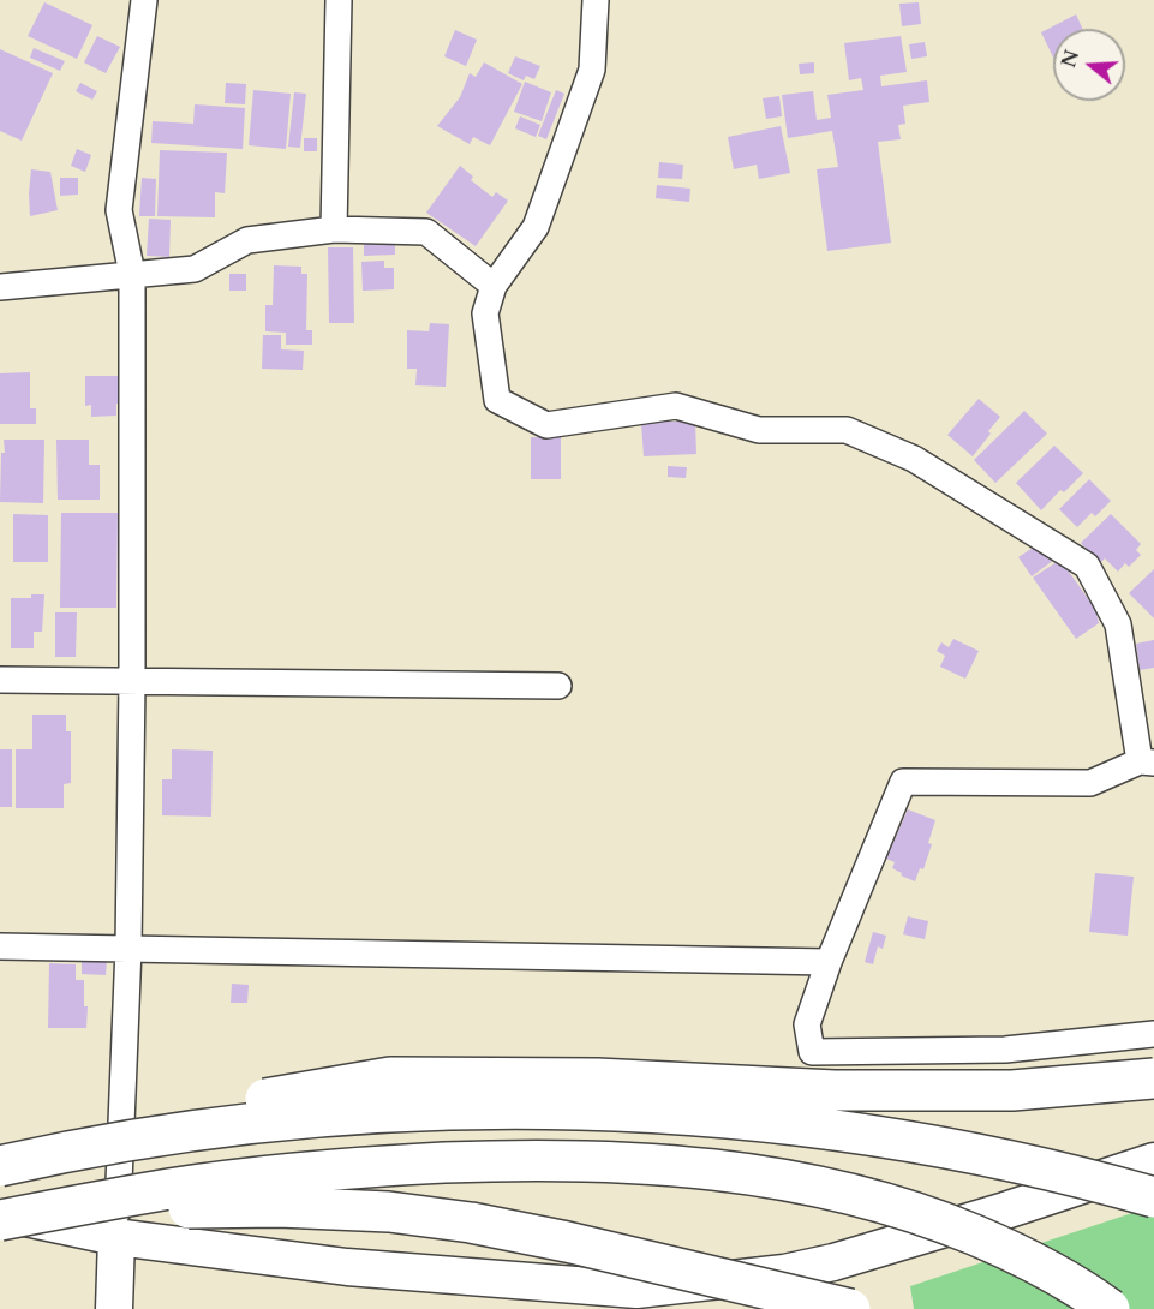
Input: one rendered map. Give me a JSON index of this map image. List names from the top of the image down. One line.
{"north":"left"}
